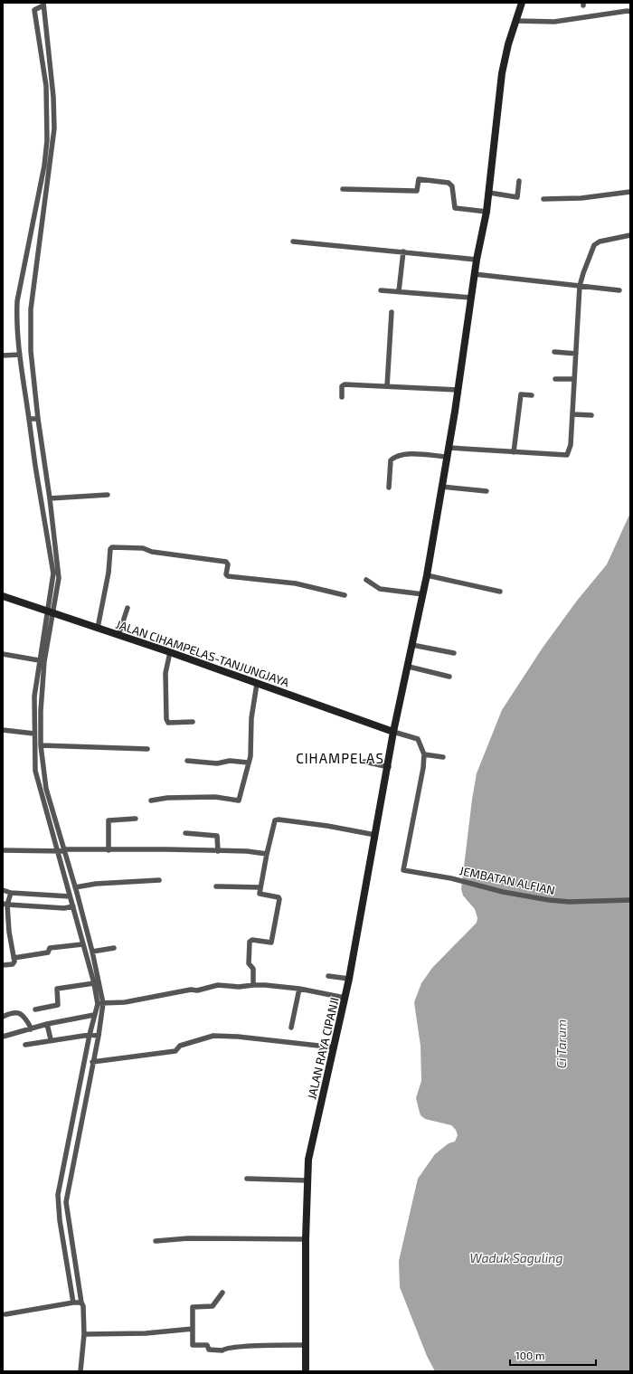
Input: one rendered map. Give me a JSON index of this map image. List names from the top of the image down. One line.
{"streets":{"main road":["JALAN CIHAMPELAS-TANJUNGJAYA","JALAN RAYA CIPANJI"],"street":["JEMBATAN ALFIAN"]},"crossings":[["JALAN CIHAMPELAS-TANJUNGJAYA","JALAN RAYA CIPANJI"]],"districts":["CIHAMPELAS"],"water":["Ci Tarum","Waduk Saguling"],"scale_bar":"100 m"}
